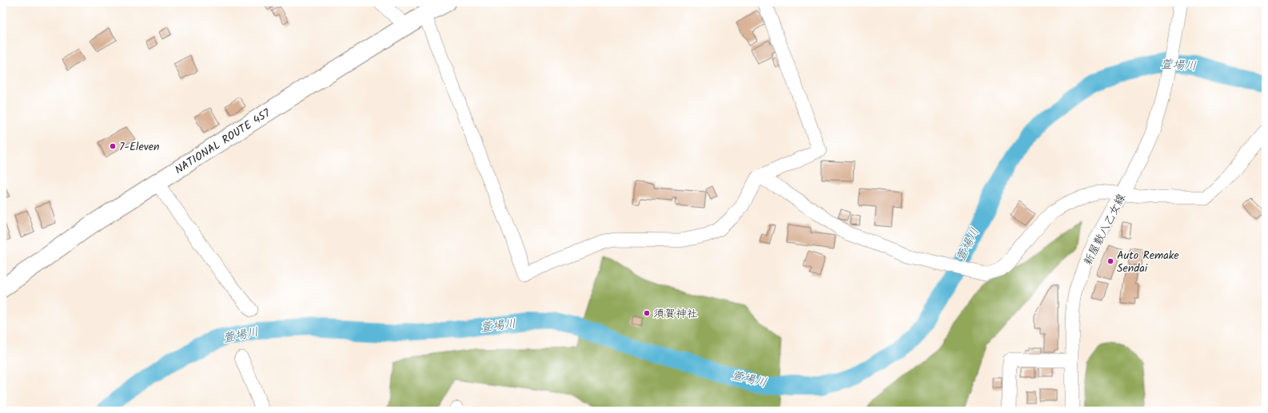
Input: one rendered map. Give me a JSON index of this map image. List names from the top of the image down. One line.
{"streets":{"highway":["NATIONAL ROUTE 457"],"street":["新屋敷八乙女線"]},"water":["萱場川"],"places":["7-Eleven","Auto Remake Sendai","須賀神社"]}
